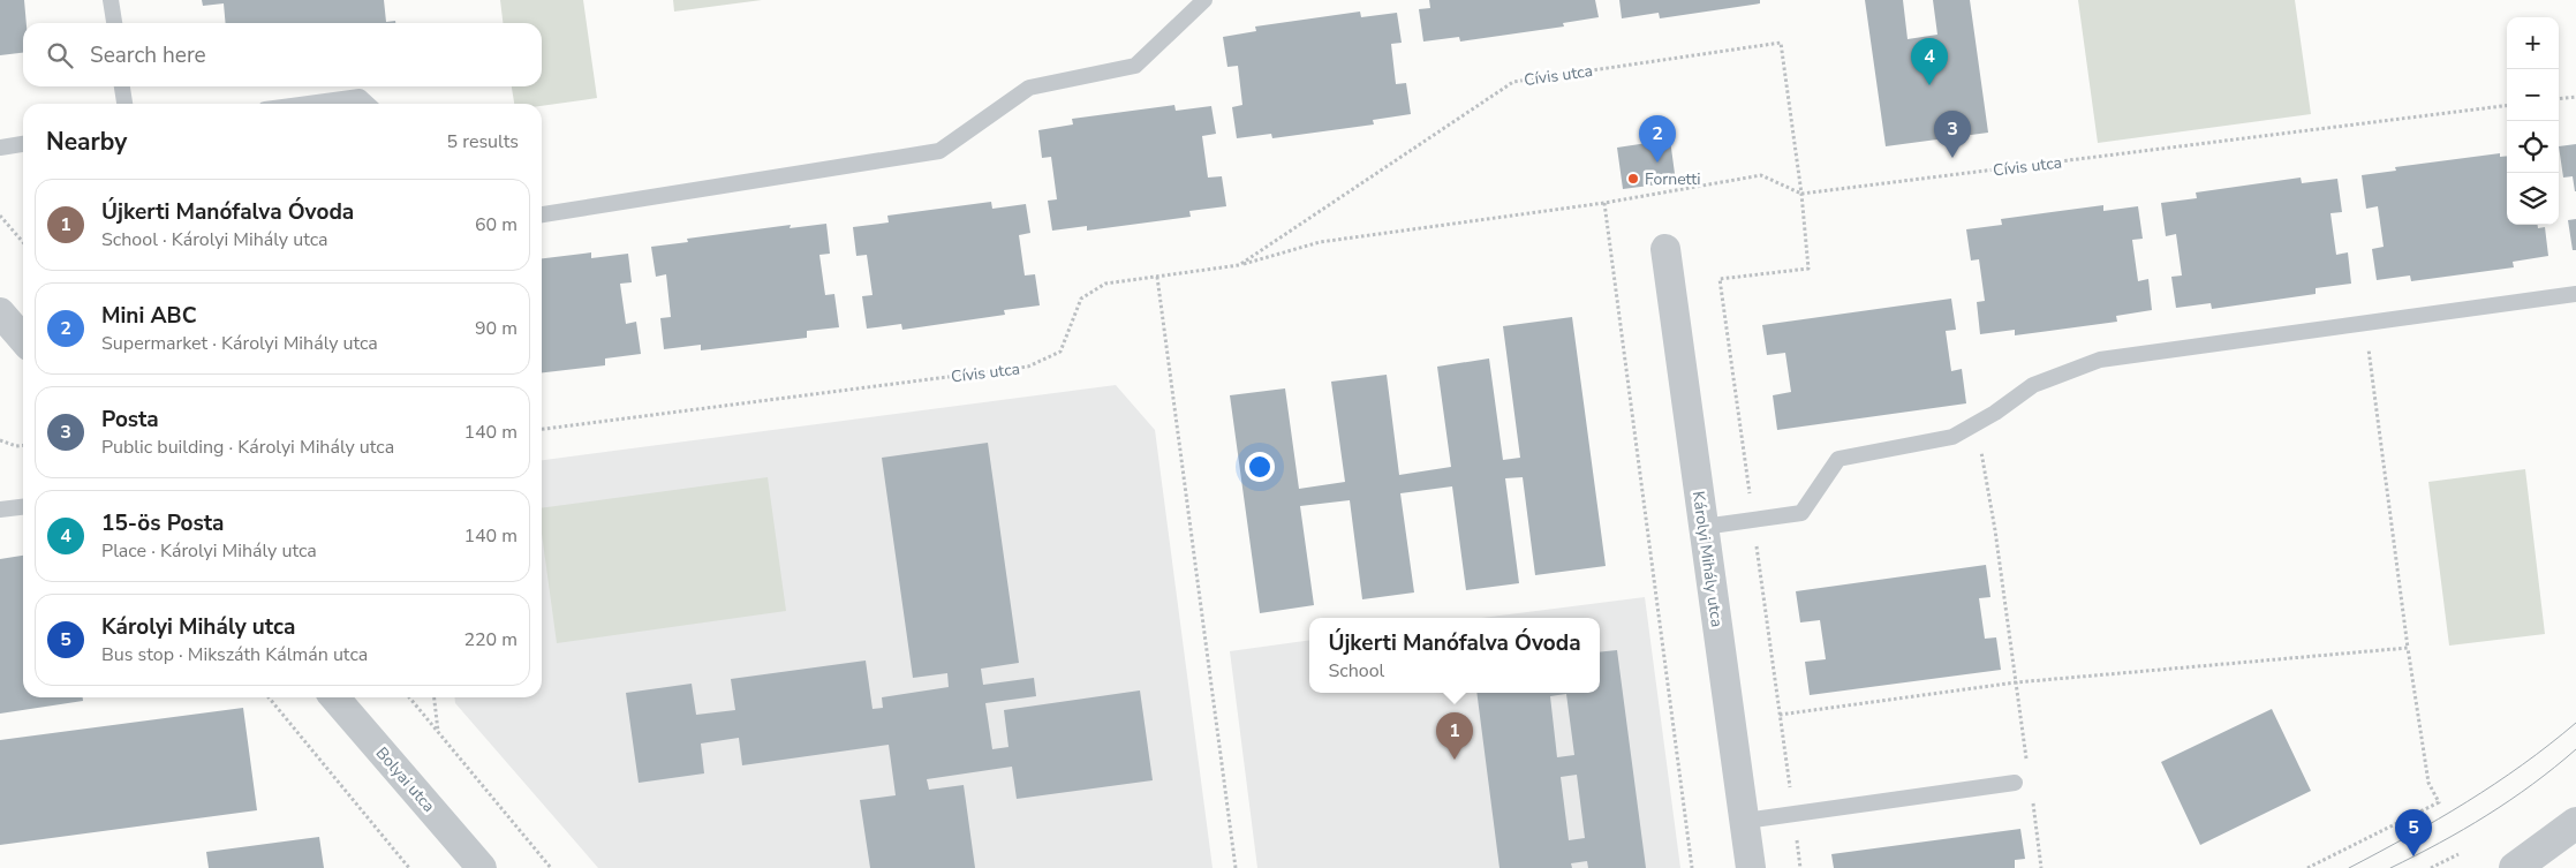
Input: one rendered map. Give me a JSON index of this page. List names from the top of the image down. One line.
{"streets":{"street":["Károlyi Mihály utca","Bolyai utca"],"path":["Cívis utca"]},"places":["Fornetti"],"page":{"map_buttons":["+","−"],"search":"Search here","pins":["4","3","2","1","5"],"heading":["Nearby","5 results"],"list":[{"mark":"1","name":"Újkerti Manófalva Óvoda","note":"School · Károlyi Mihály utca","value":"60 m"},{"mark":"2","name":"Mini ABC","note":"Supermarket · Károlyi Mihály utca","value":"90 m"},{"mark":"3","name":"Posta","note":"Public building · Károlyi Mihály utca","value":"140 m"},{"mark":"4","name":"15-ös Posta","note":"Place · Károlyi Mihály utca","value":"140 m"},{"mark":"5","name":"Károlyi Mihály utca","note":"Bus stop · Mikszáth Kálmán utca","value":"220 m"}],"popup":["Újkerti Manófalva Óvoda","School"]}}
